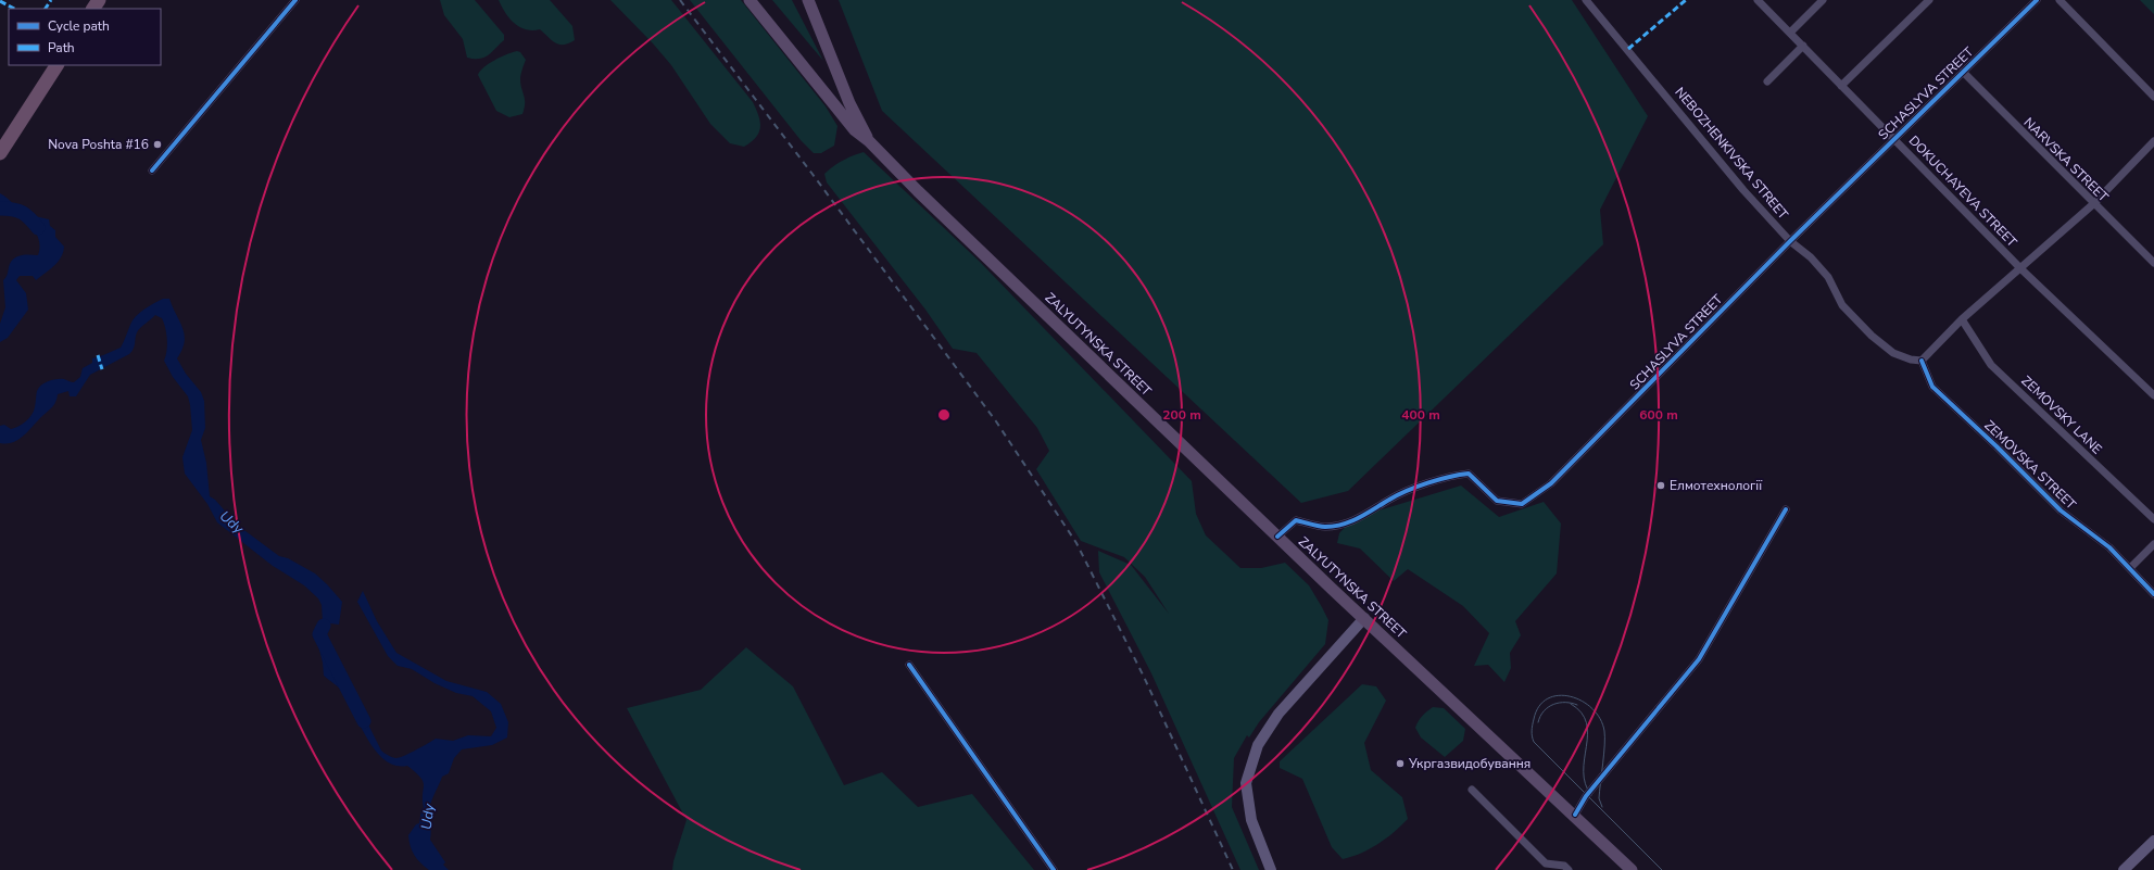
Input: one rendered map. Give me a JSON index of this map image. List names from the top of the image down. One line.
{"streets":{"main road":["ZALYUTYNSKA STREET"],"street":["SCHASLYVA STREET","NEBOZHENKIVSKA STREET","NARVSKA STREET","DOKUCHAYEVA STREET","ZEMOVSKY LANE","ZEMOVSKA STREET"]},"crossings":[["SCHASLYVA STREET","NEBOZHENKIVSKA STREET"],["SCHASLYVA STREET","NARVSKA STREET"],["SCHASLYVA STREET","DOKUCHAYEVA STREET"],["SCHASLYVA STREET","ZALYUTYNSKA STREET"],["NEBOZHENKIVSKA STREET","ZEMOVSKA STREET"]],"water":["Udy"],"places":["Nova Poshta #16","Елмотехнології","Укргазвидобування"],"legend":["Cycle path","Path"],"rings":["200 m","400 m","600 m"]}
